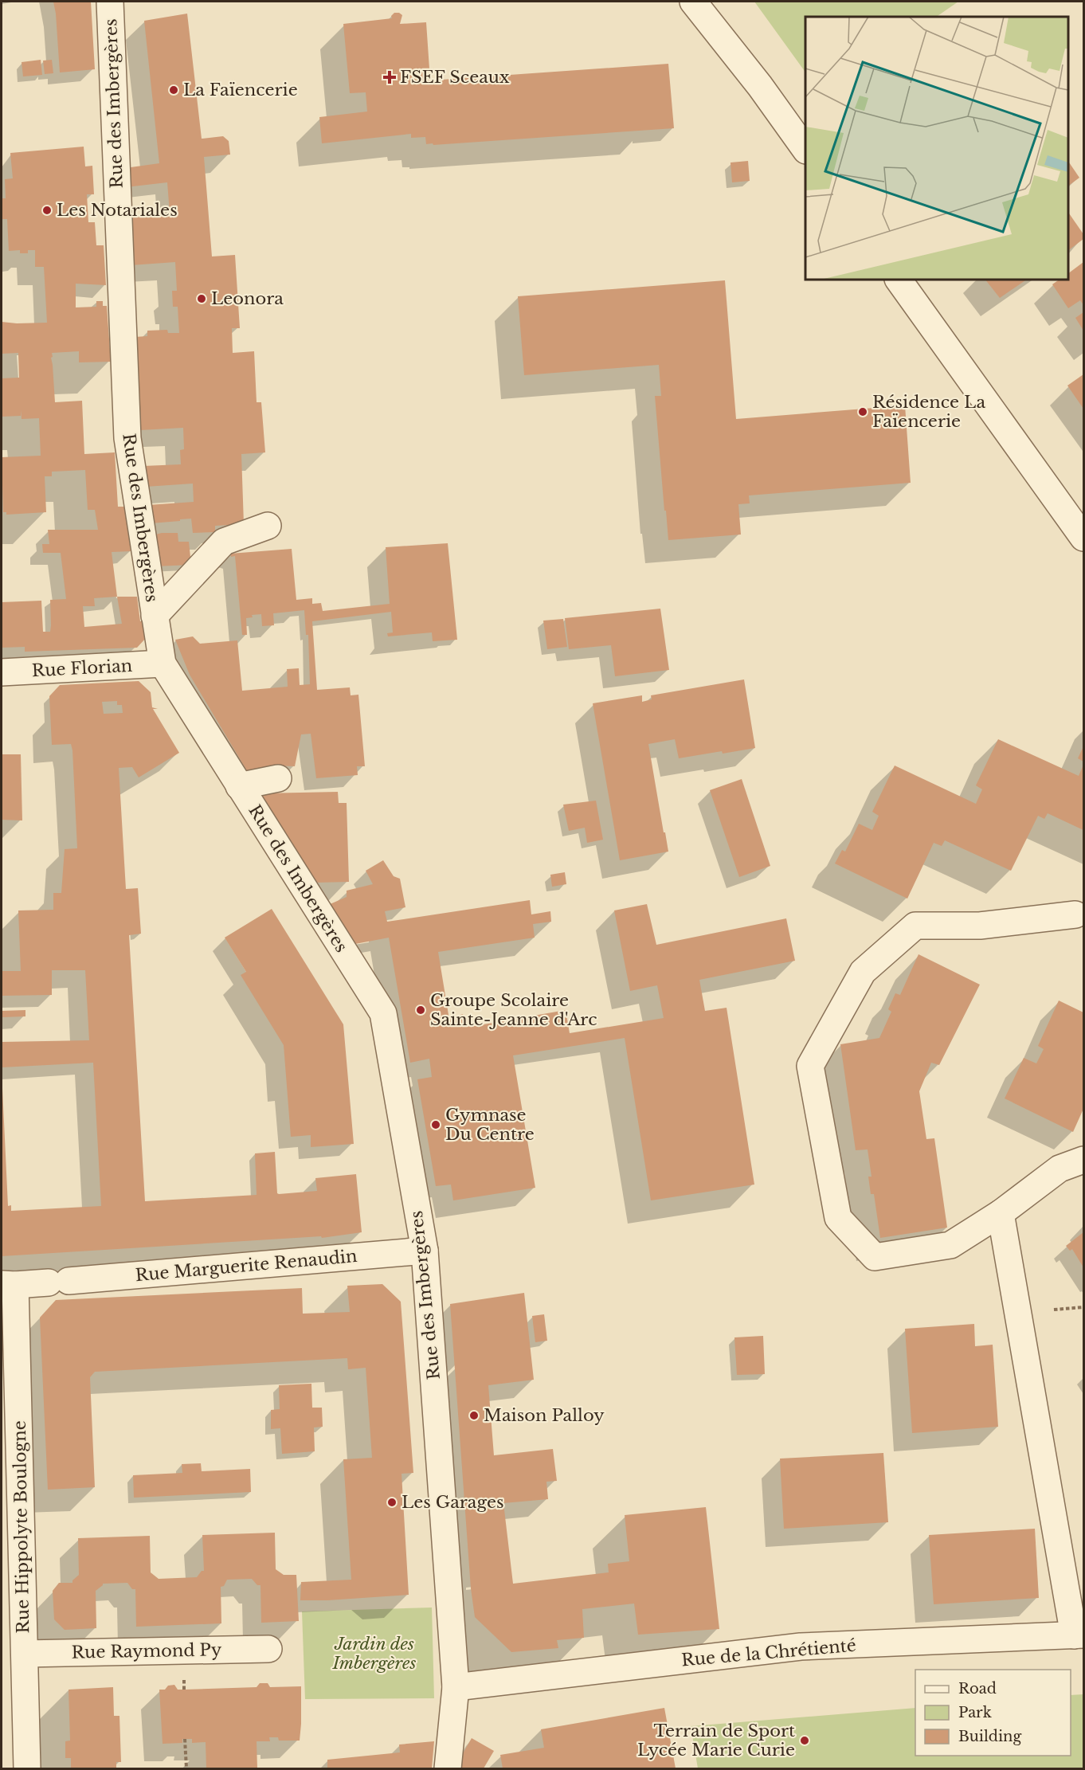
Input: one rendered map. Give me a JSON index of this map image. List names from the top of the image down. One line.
{"streets":{"street":["Rue des Imbergères","Rue Florian","Rue Marguerite Renaudin","Rue Hippolyte Boulogne","Rue Raymond Py","Rue de la Chrétienté"]},"crossings":[["Rue des Imbergères","Rue Florian"],["Rue des Imbergères","Rue Marguerite Renaudin"],["Rue des Imbergères","Rue de la Chrétienté"],["Rue Marguerite Renaudin","Rue Hippolyte Boulogne"],["Rue Hippolyte Boulogne","Rue Raymond Py"]],"parks":["Jardin des Imbergères"],"places":{"health":["FSEF Sceaux"],"other":["La Faïencerie","Les Notariales","Leonora","Résidence La Faïencerie","Groupe Scolaire Sainte-Jeanne d'Arc","Gymnase Du Centre","Maison Palloy","Les Garages","Terrain de Sport Lycée Marie Curie"]},"legend":["Road","Park","Building"]}
